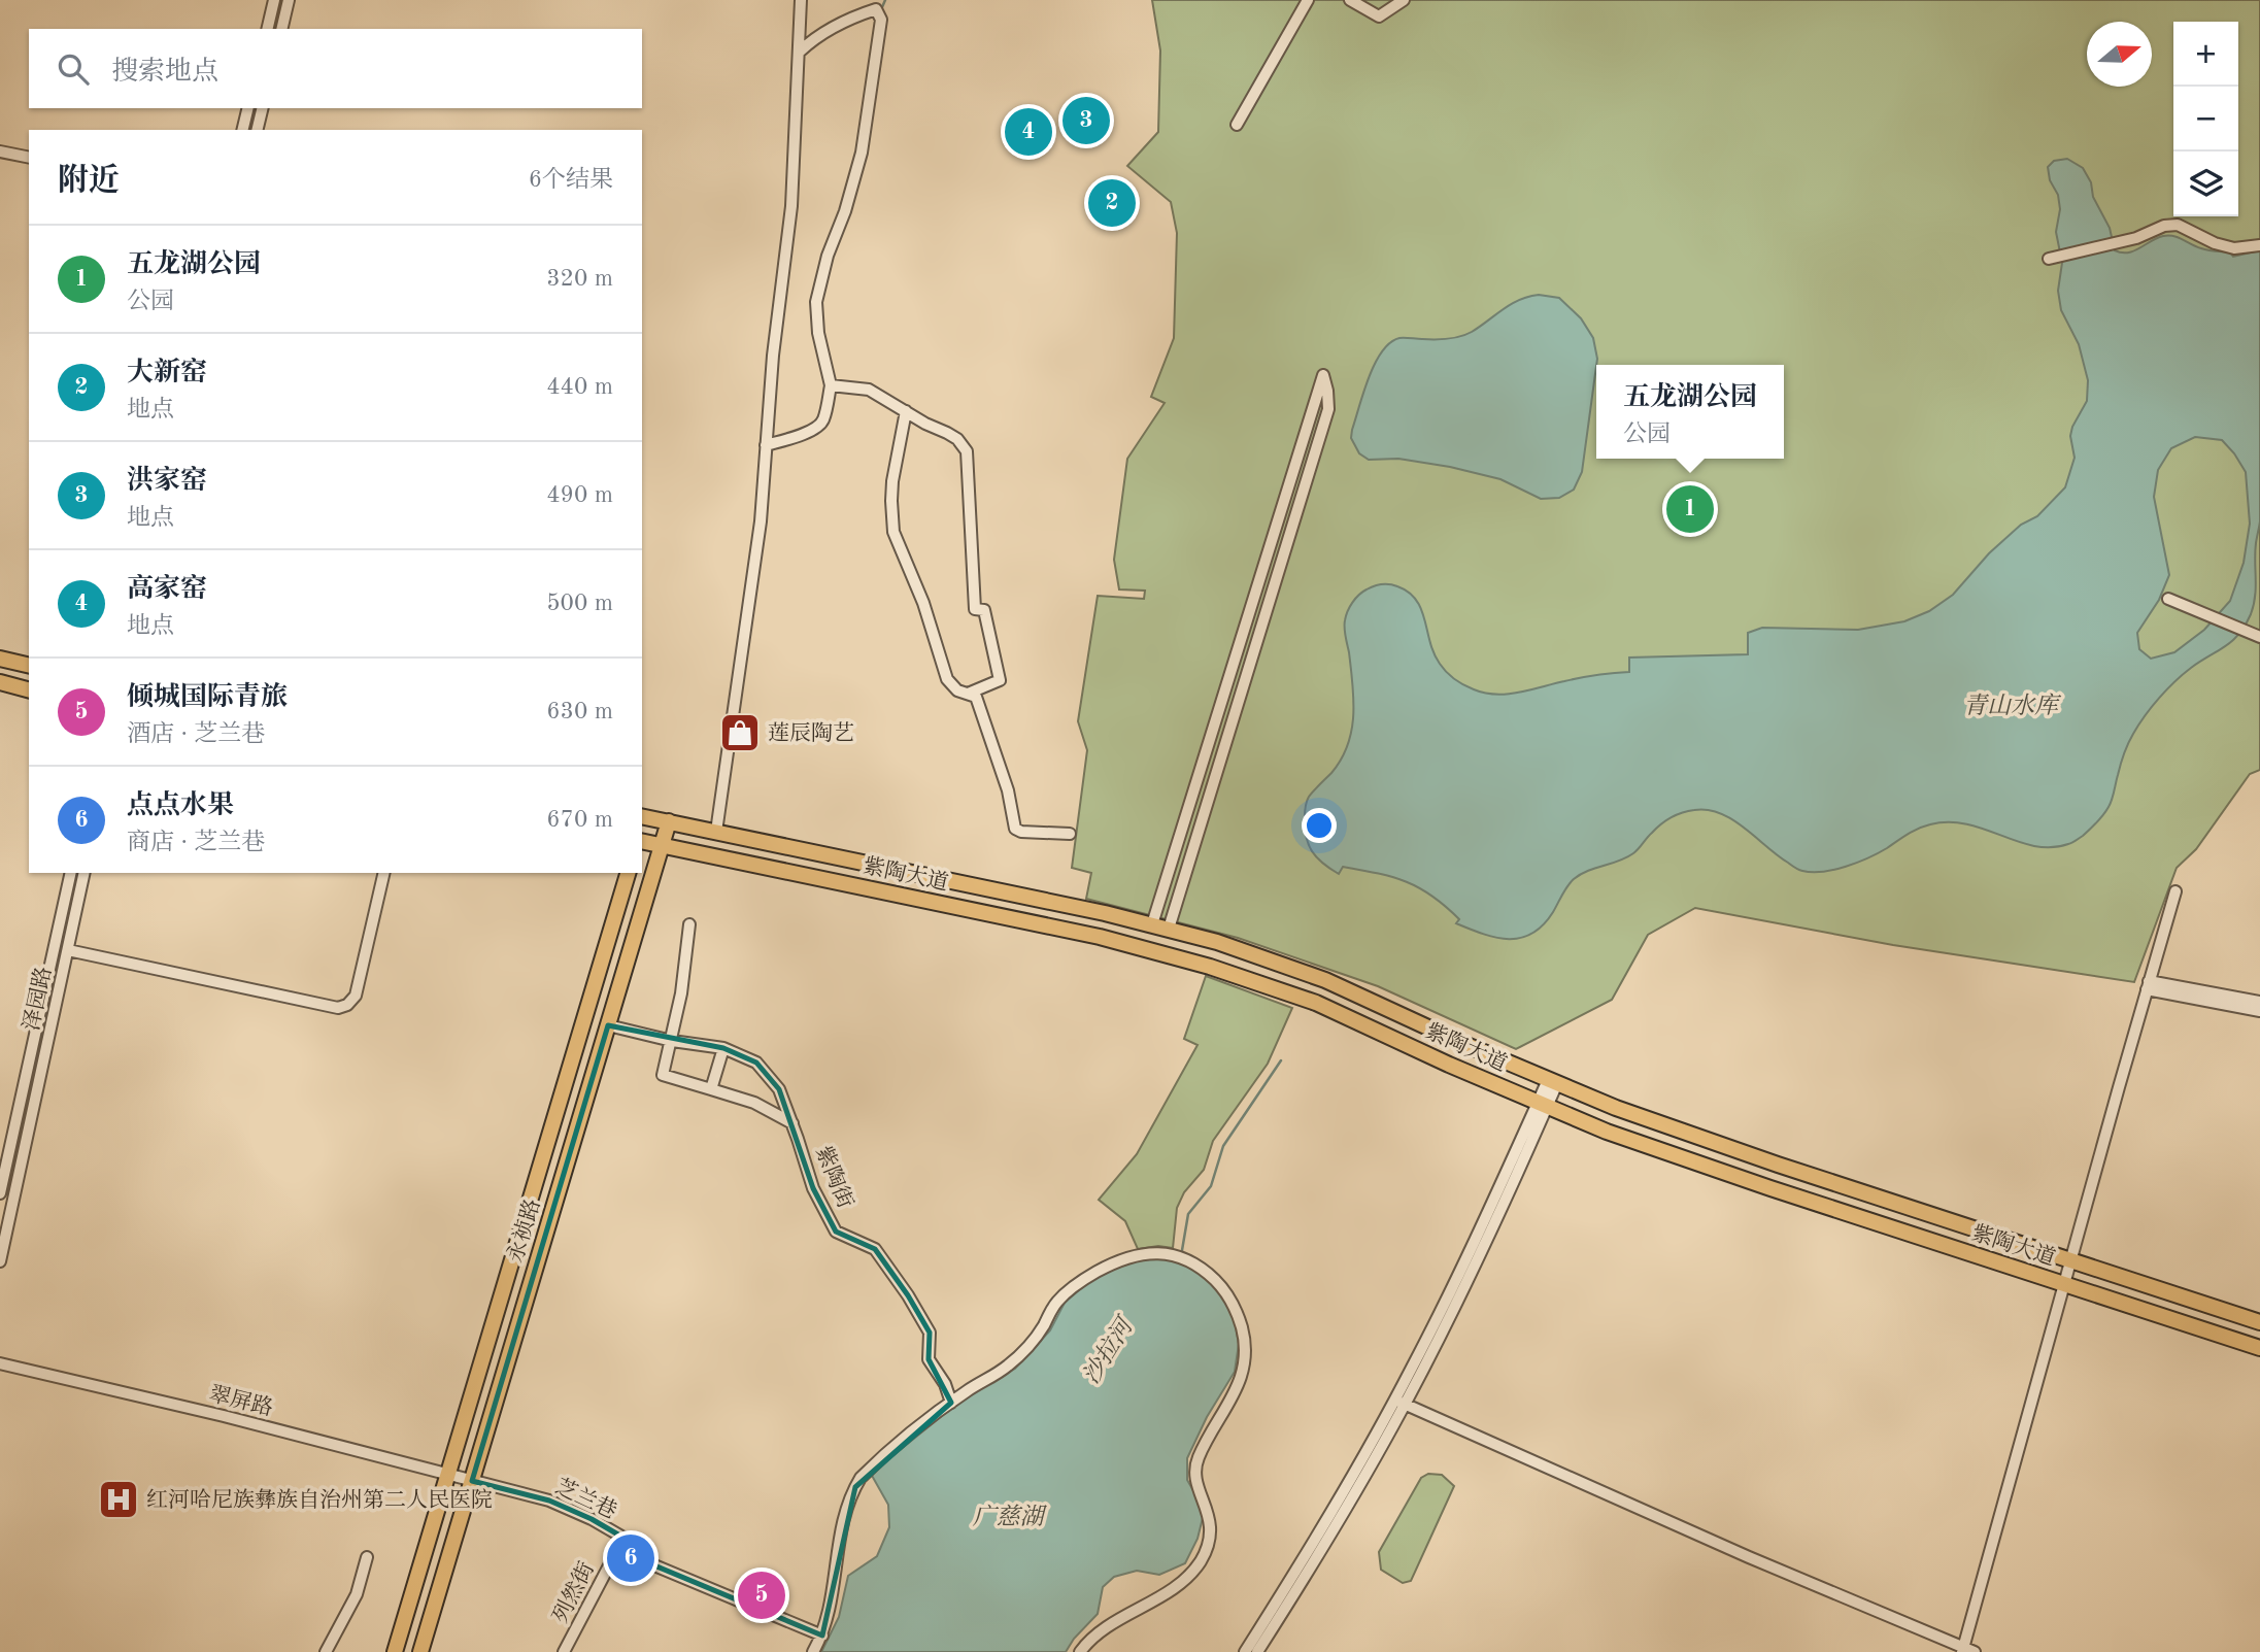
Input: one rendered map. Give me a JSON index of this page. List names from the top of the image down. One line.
{"streets":{"main road":["紫陶大道","永祯路"],"street":["泽园路","紫陶街","翠屏路","芝兰巷","列然街"]},"crossings":[["紫陶大道","永祯路"],["紫陶街","永祯路"],["永祯路","翠屏路"],["永祯路","芝兰巷"],["翠屏路","芝兰巷"],["芝兰巷","列然街"]],"water":["青山水库","沙拉河","广慈湖"],"places":{"shop":["莲辰陶艺"],"hospital":["红河哈尼族彝族自治州第二人民医院"]},"north":"right","page":{"map_buttons":["+","−"],"search":"搜索地点","pins":["3","4","2","1","6","5"],"heading":["附近","6个结果"],"list":[{"mark":"1","name":"五龙湖公园","note":"公园","value":"320 m"},{"mark":"2","name":"大新窑","note":"地点","value":"440 m"},{"mark":"3","name":"洪家窑","note":"地点","value":"490 m"},{"mark":"4","name":"高家窑","note":"地点","value":"500 m"},{"mark":"5","name":"倾城国际青旅","note":"酒店 · 芝兰巷","value":"630 m"},{"mark":"6","name":"点点水果","note":"商店 · 芝兰巷","value":"670 m"}],"popup":["五龙湖公园","公园"]}}
